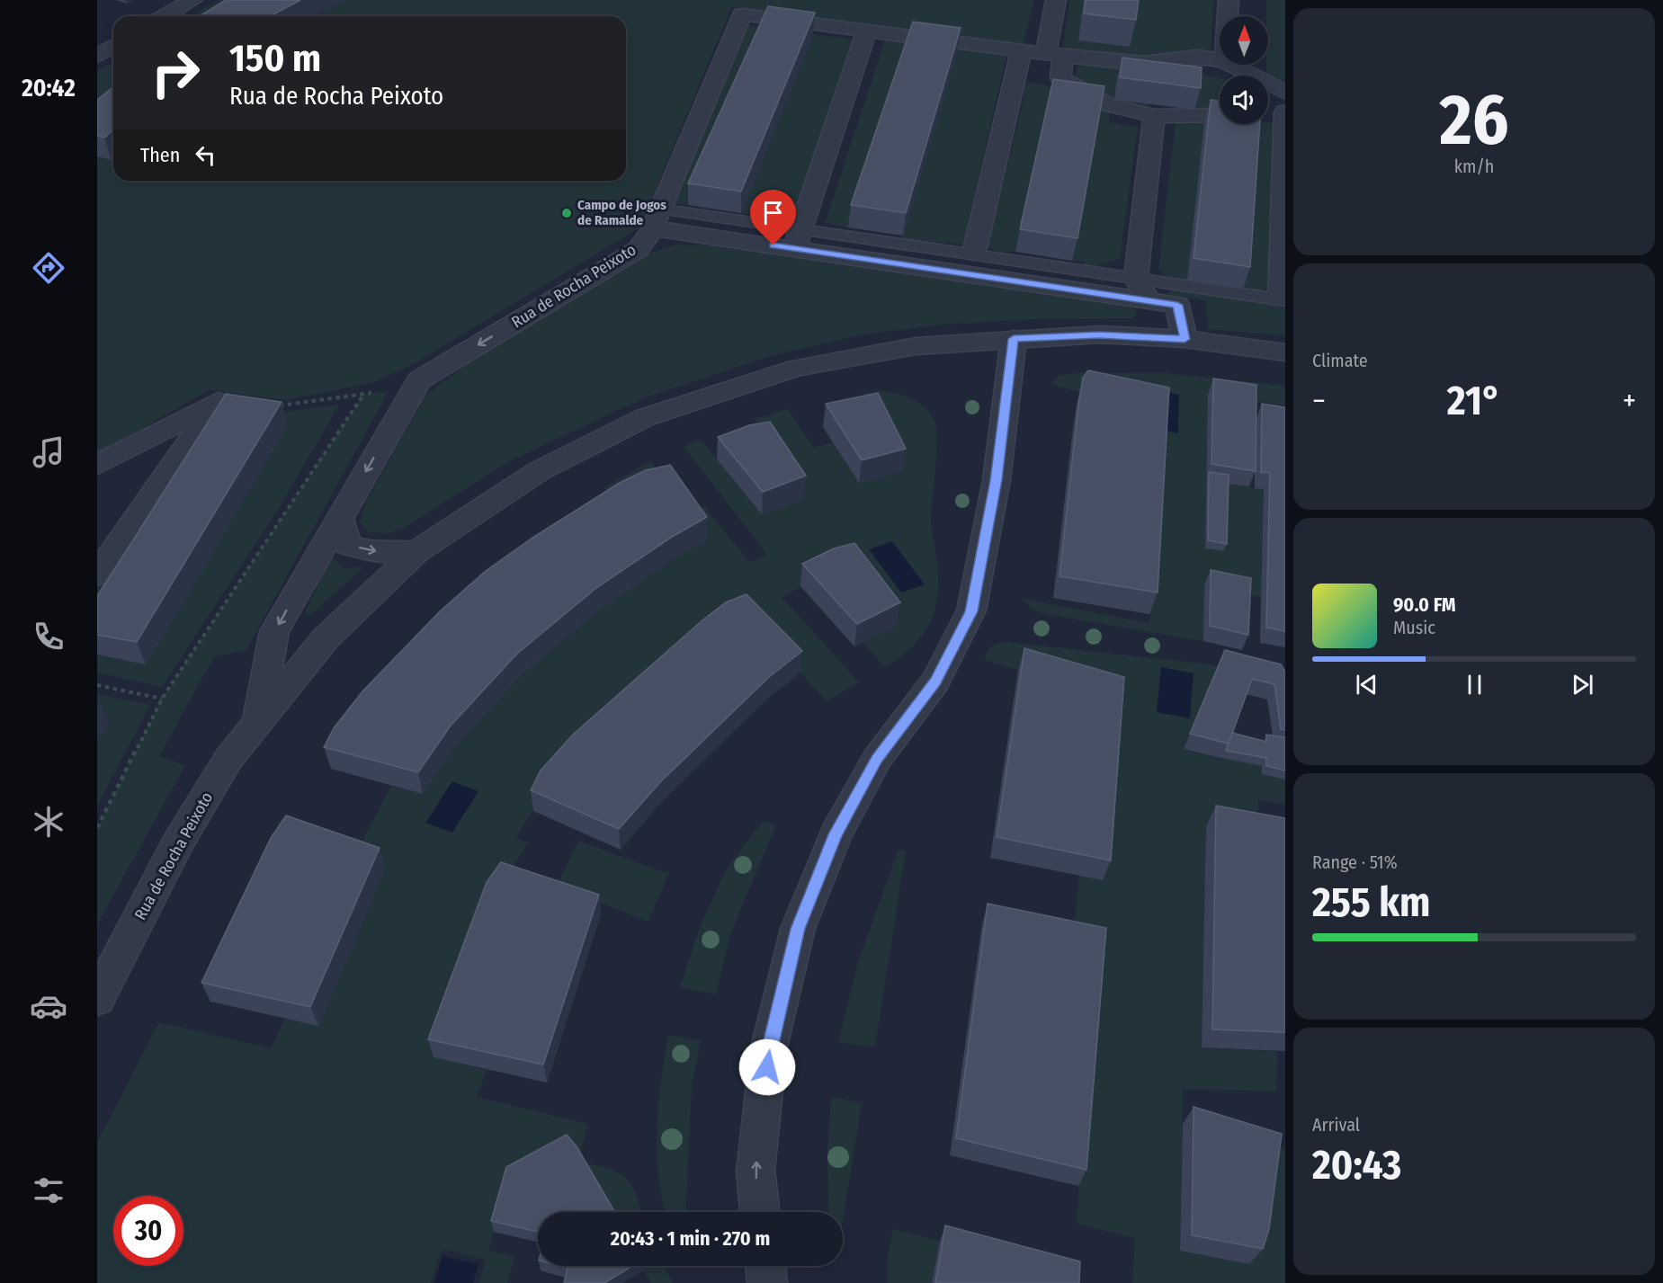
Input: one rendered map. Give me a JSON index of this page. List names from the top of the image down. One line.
{"streets":{"street":["Rua de Rocha Peixoto"]},"places":["Campo de Jogos de Ramalde"],"north":"top","page":{"tabs":"20:42","tile":[["26","km/h"],"Climate",["Range · 51%","255 km"],["Arrival","20:43"]],"turn":["150 m","Rua de Rocha Peixoto"],"then":"Then","heat":["−","21°","+"],"song":["90.0 FM","Music"],"limit":"30","trip":"20:43 · 1 min · 270 m"}}
